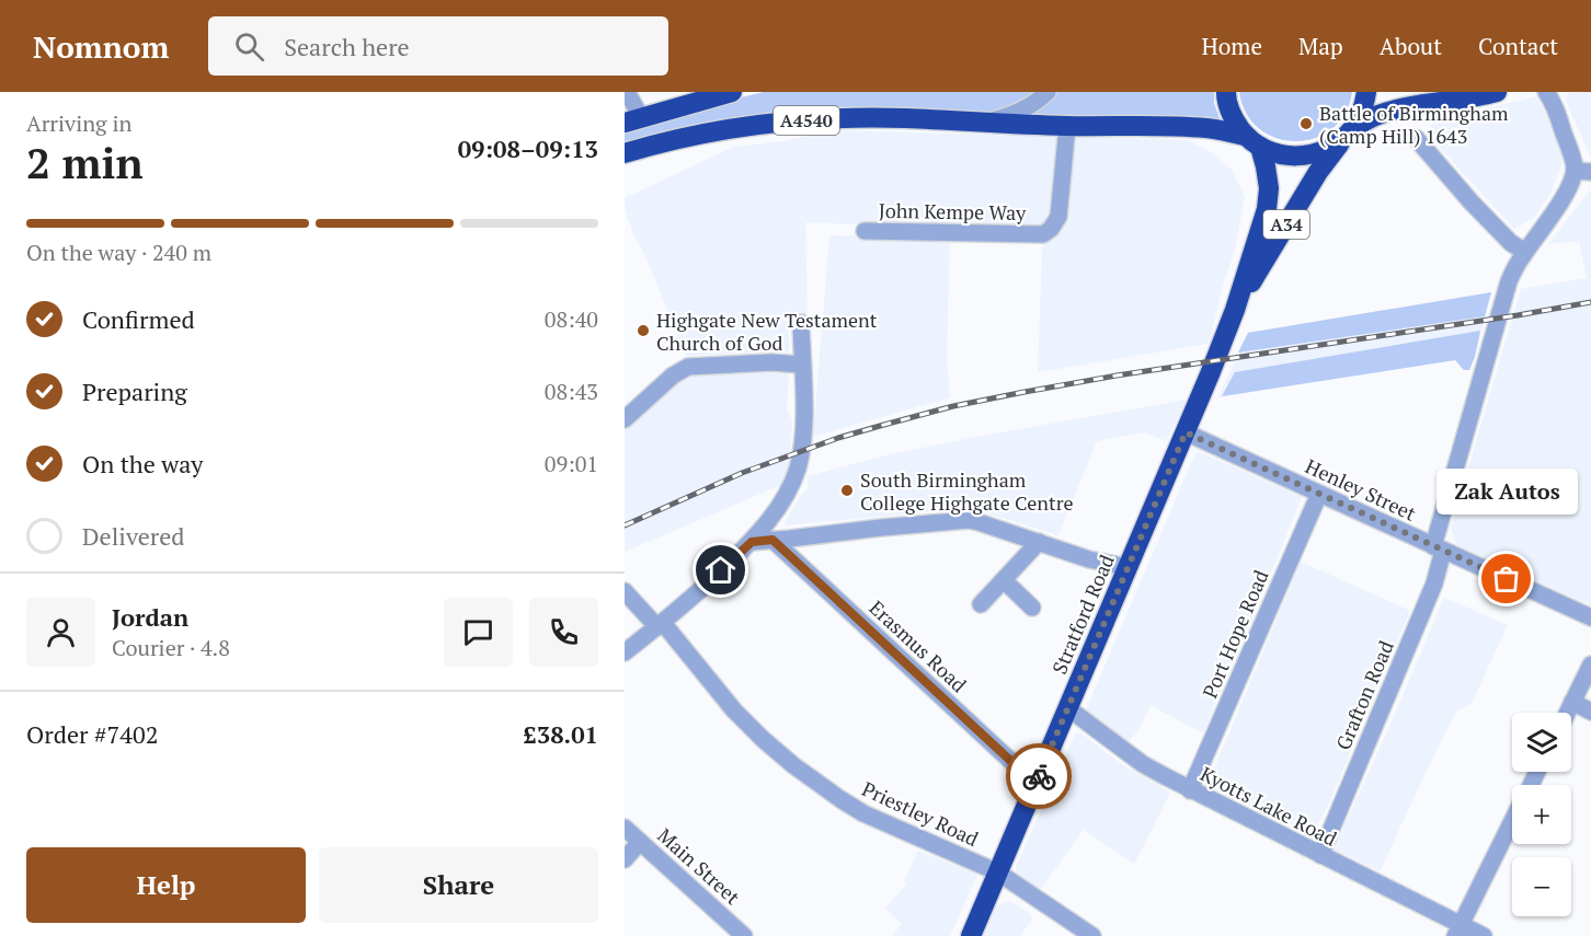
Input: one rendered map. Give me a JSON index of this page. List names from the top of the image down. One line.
{"streets":{"highway":["A4540","A34","Stratford Road"],"street":["John Kempe Way","Henley Street","Port Hope Road","Erasmus Road","Grafton Road","Kyotts Lake Road","Priestley Road","Main Street"]},"crossings":[["A4540","John Kempe Way"],["A4540","Stratford Road"],["Henley Street","Stratford Road"],["Henley Street","Port Hope Road"],["Henley Street","Grafton Road"],["Stratford Road","Erasmus Road"],["Stratford Road","Kyotts Lake Road"],["Stratford Road","Priestley Road"],["Port Hope Road","Kyotts Lake Road"],["Grafton Road","Kyotts Lake Road"]],"places":["Battle of Birmingham (Camp Hill) 1643","Highgate New Testament Church of God","South Birmingham College Highgate Centre","Zak Autos"],"page":{"header":"Nomnom","search":"Search here","nav":["Home","Map","About","Contact"],"heading":["2 min","Arriving in","09:08–09:13"],"panel":["Jordan","Courier · 4.8","Order #7402","£38.01"],"bar":"On the way · 240 m","list":[["Confirmed","08:40"],["Preparing","08:43"],["On the way","09:01"],"Delivered"],"bubble":"Zak Autos","map_buttons":["+","−"],"buttons":["Help","Share"]}}
